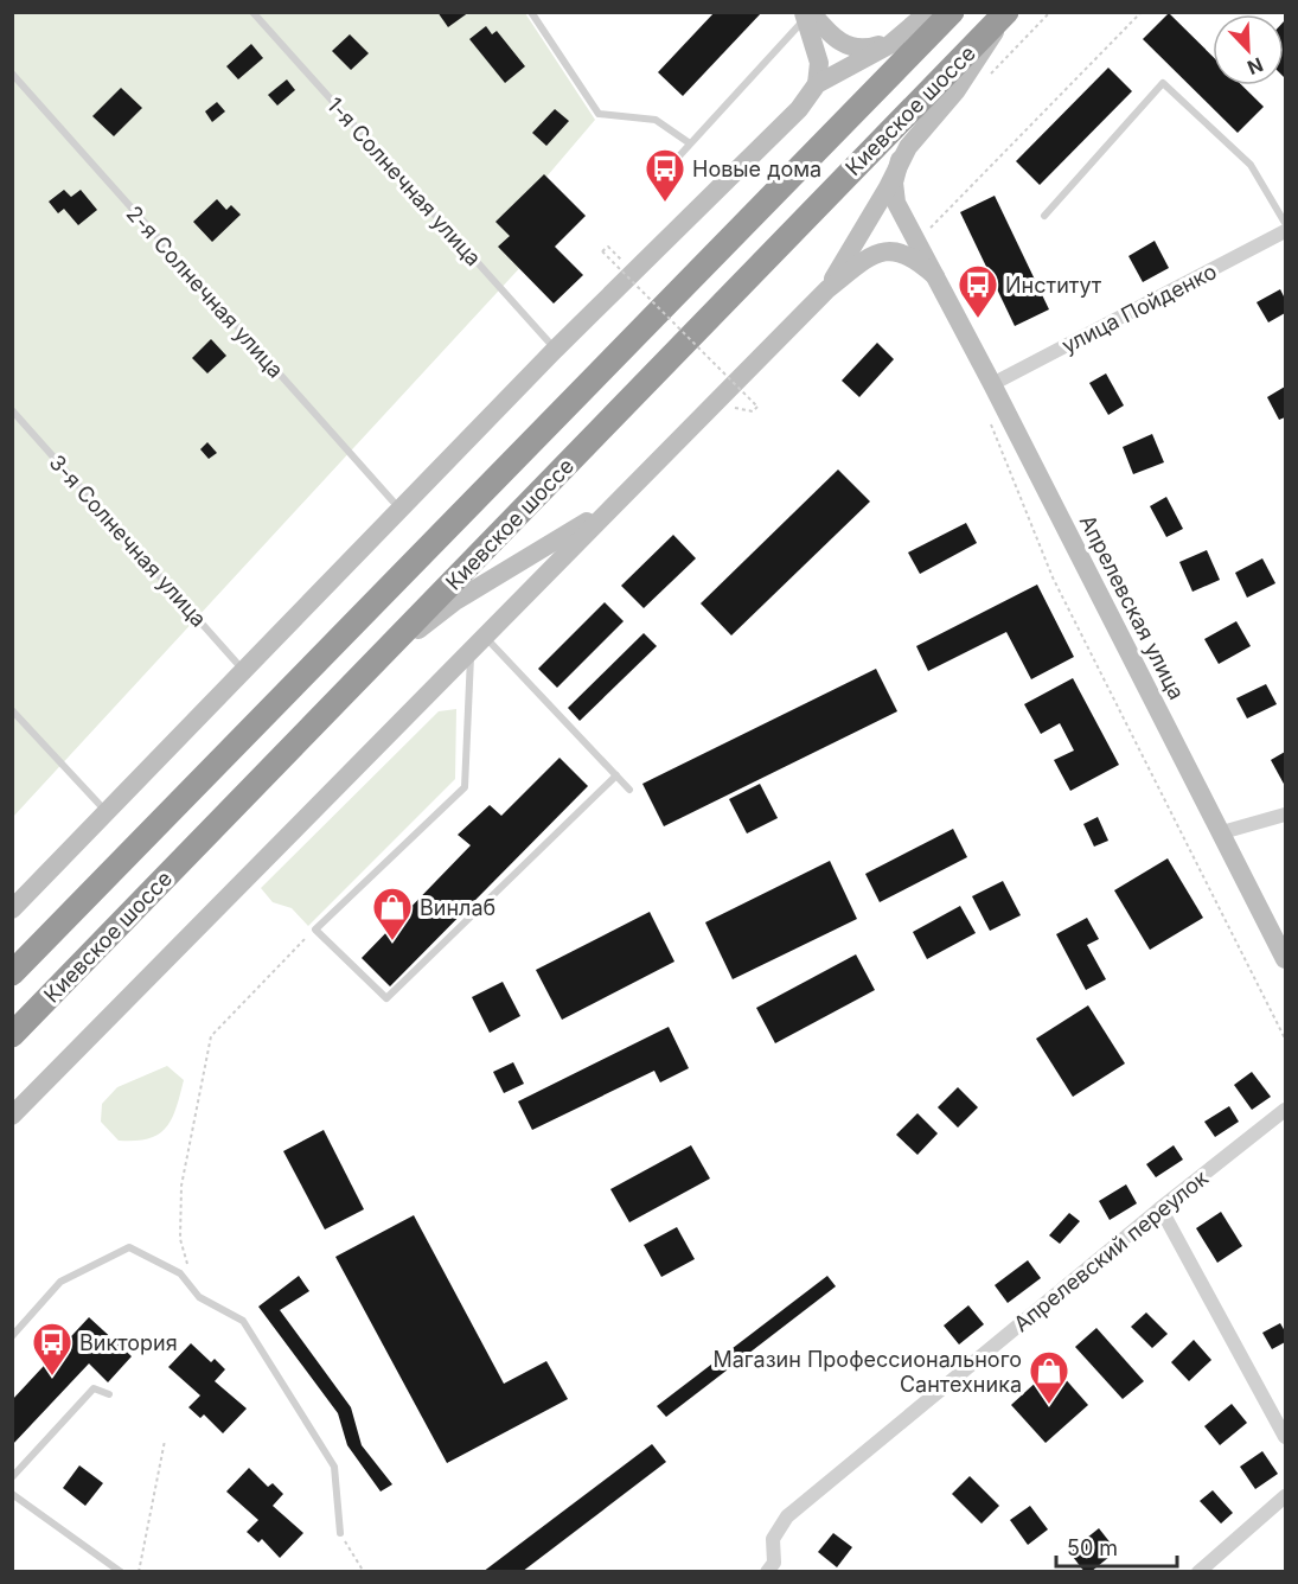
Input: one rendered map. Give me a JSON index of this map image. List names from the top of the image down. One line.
{"streets":{"highway":["Киевское шоссе"],"main road":["Апрелевская улица"],"street":["улица Пойденко","Апрелевский переулок"],"lane":["1-я Солнечная улица","2-я Солнечная улица","3-я Солнечная улица"]},"crossings":[["улица Пойденко","Апрелевская улица"]],"places":{"bus stop":["Новые дома","Институт","Виктория"],"shop":["Винлаб","Магазин Профессионального Сантехника"]},"scale_bar":"50 m","north":"bottom right"}
